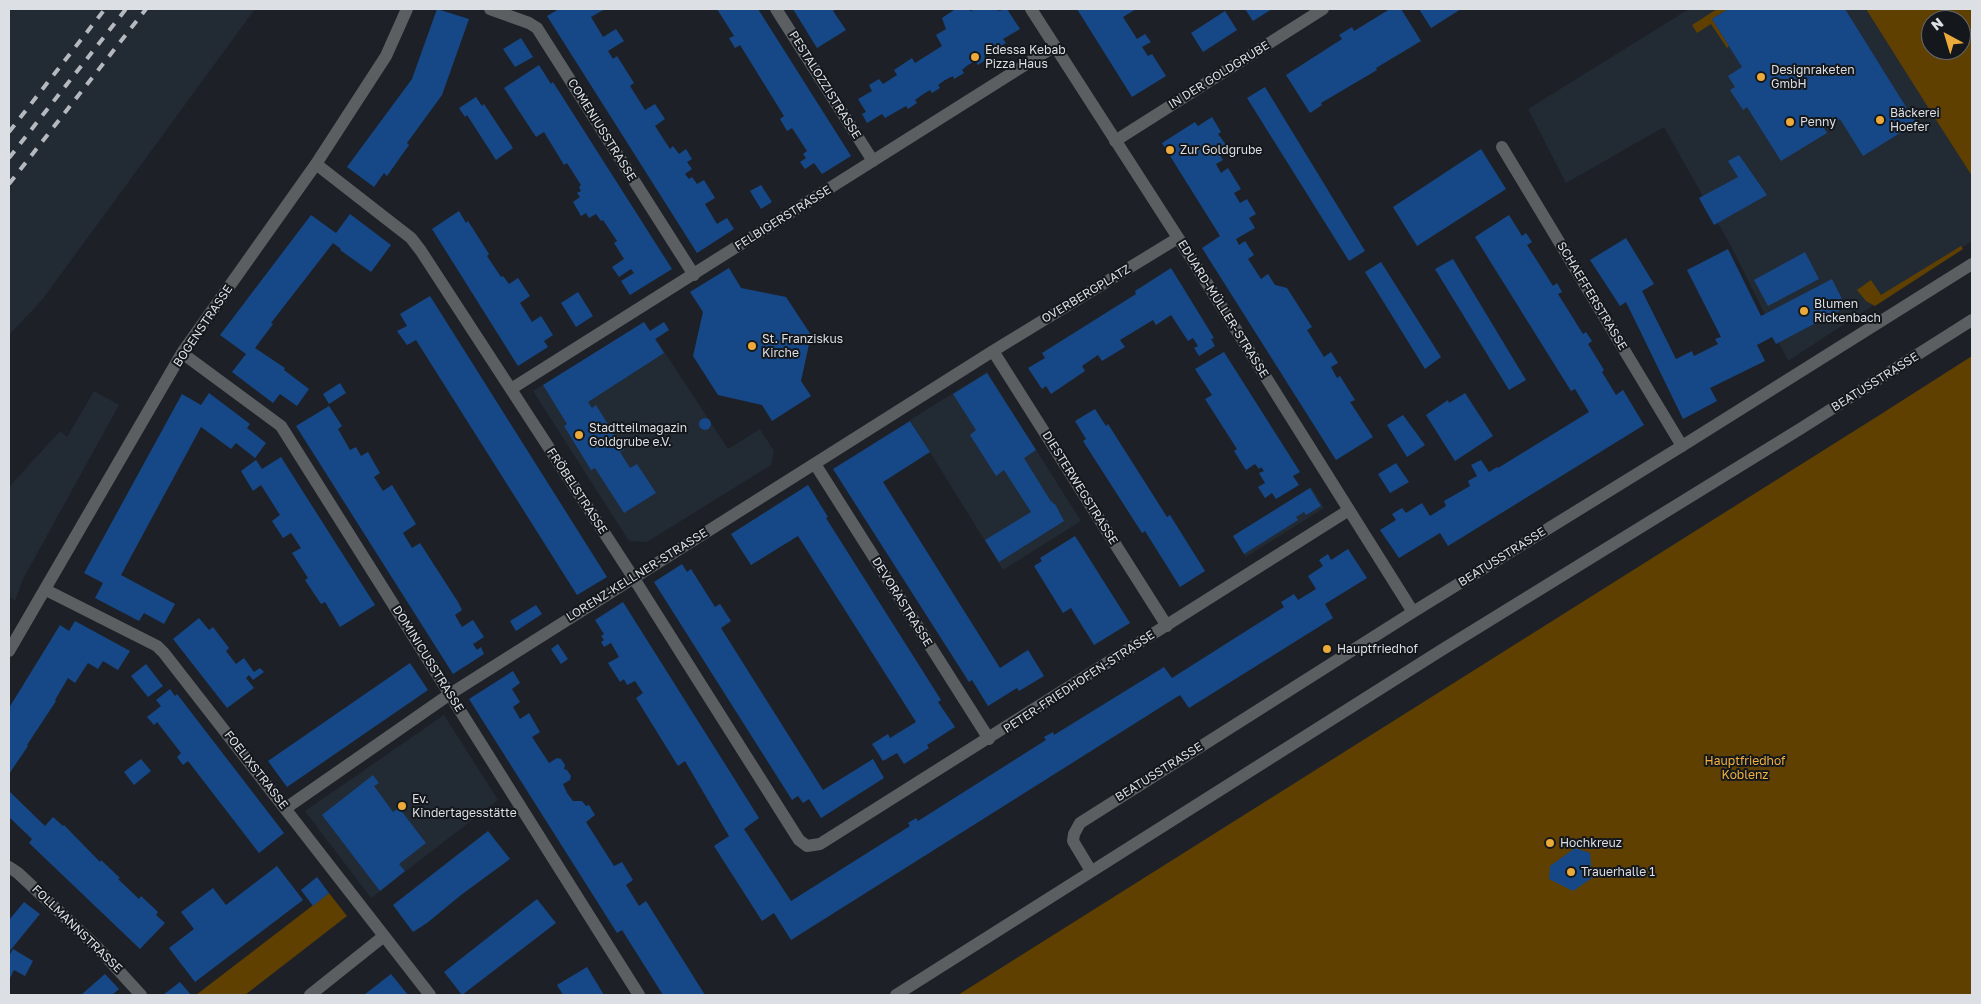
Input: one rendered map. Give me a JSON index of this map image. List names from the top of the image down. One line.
{"streets":{"street":["IN DER GOLDGRUBE","PESTALOZZISTRASSE","COMENIUSSTRASSE","FELBIGERSTRASSE","OVERBERGPLATZ","SCHAEFFERSTRASSE","EDUARD-MÜLLER-STRASSE","BOGENSTRASSE","BEATUSSTRASSE","DIESTERWEGSTRASSE","FRÖBELSTRASSE","LORENZ-KELLNER-STRASSE","DEVORASTRASSE","DOMINICUSSTRASSE","PETER-FRIEDHOFEN-STRASSE","FOELIXSTRASSE","FOLLMANNSTRASSE"]},"crossings":[["IN DER GOLDGRUBE","EDUARD-MÜLLER-STRASSE"],["PESTALOZZISTRASSE","FELBIGERSTRASSE"],["COMENIUSSTRASSE","FELBIGERSTRASSE"],["FELBIGERSTRASSE","EDUARD-MÜLLER-STRASSE"],["FELBIGERSTRASSE","FRÖBELSTRASSE"],["OVERBERGPLATZ","EDUARD-MÜLLER-STRASSE"],["OVERBERGPLATZ","DIESTERWEGSTRASSE"],["OVERBERGPLATZ","LORENZ-KELLNER-STRASSE"],["SCHAEFFERSTRASSE","BEATUSSTRASSE"],["EDUARD-MÜLLER-STRASSE","BEATUSSTRASSE"],["EDUARD-MÜLLER-STRASSE","PETER-FRIEDHOFEN-STRASSE"],["BOGENSTRASSE","FRÖBELSTRASSE"],["BOGENSTRASSE","DOMINICUSSTRASSE"],["BOGENSTRASSE","FOELIXSTRASSE"],["DIESTERWEGSTRASSE","LORENZ-KELLNER-STRASSE"],["DIESTERWEGSTRASSE","PETER-FRIEDHOFEN-STRASSE"],["FRÖBELSTRASSE","LORENZ-KELLNER-STRASSE"],["FRÖBELSTRASSE","PETER-FRIEDHOFEN-STRASSE"],["LORENZ-KELLNER-STRASSE","DEVORASTRASSE"],["LORENZ-KELLNER-STRASSE","DOMINICUSSTRASSE"],["LORENZ-KELLNER-STRASSE","FOELIXSTRASSE"],["DEVORASTRASSE","PETER-FRIEDHOFEN-STRASSE"]],"parks":["Hauptfriedhof Koblenz"],"places":["Edessa Kebab Pizza Haus","Designraketen GmbH","Bäckerei Hoefer","Penny","Zur Goldgrube","Blumen Rickenbach","St. Franziskus Kirche","Stadtteilmagazin Goldgrube e.V.","Hauptfriedhof","Ev. Kindertagesstätte","Hochkreuz","Trauerhalle 1"],"north":"top left"}
